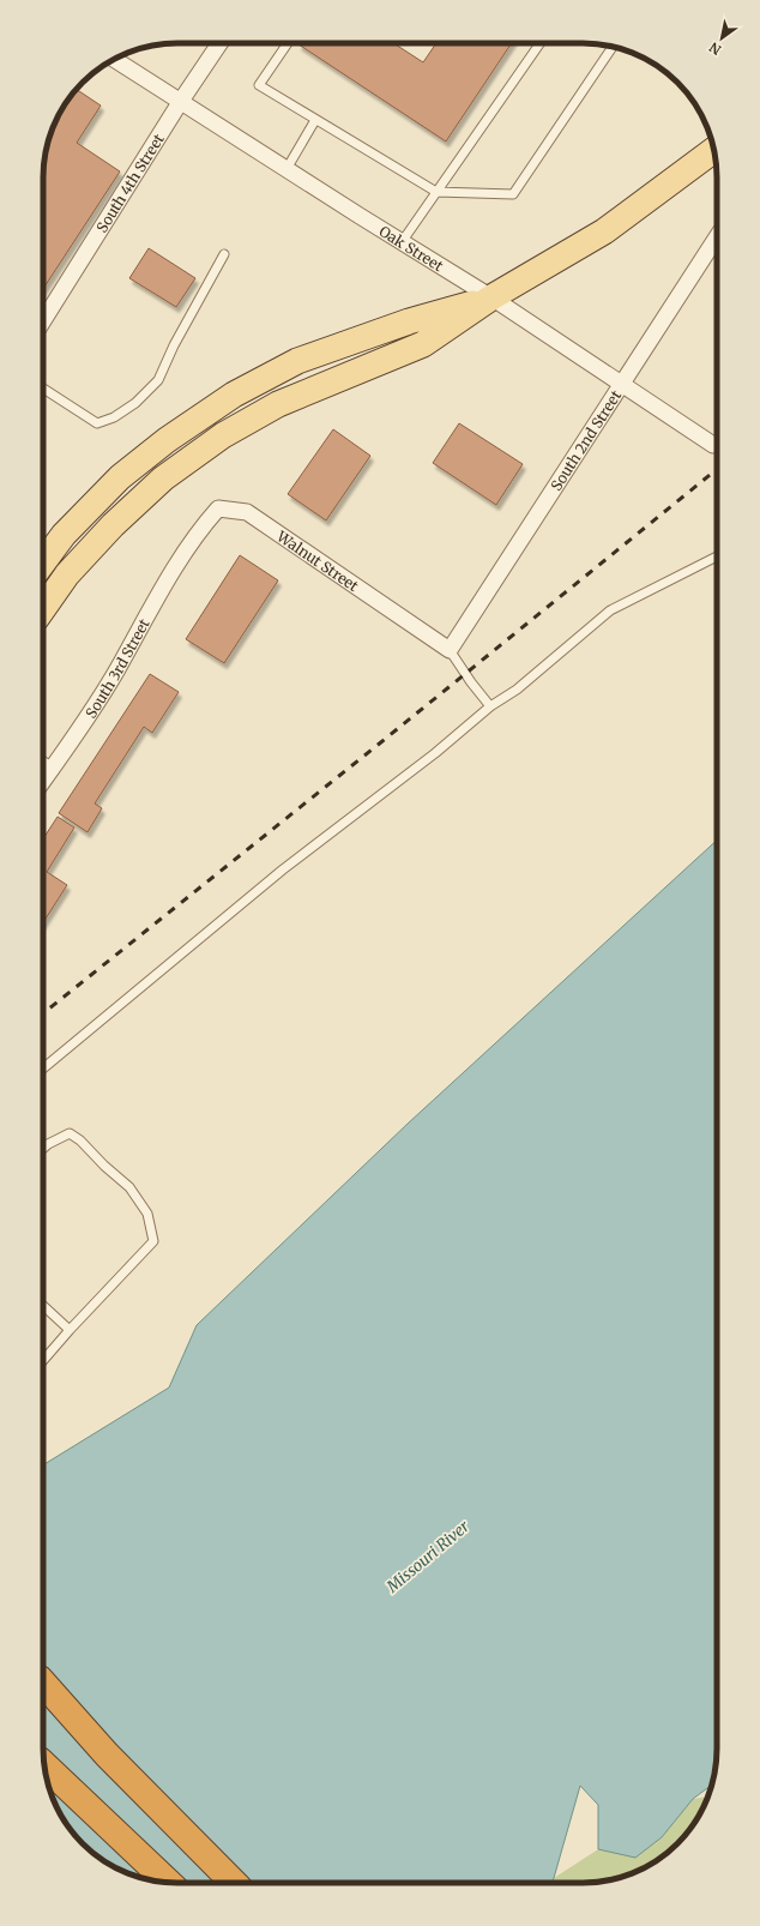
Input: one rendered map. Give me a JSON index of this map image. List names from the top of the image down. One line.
{"streets":{"street":["South 4th Street","Oak Street","South 2nd Street","Walnut Street","South 3rd Street"]},"crossings":[["South 4th Street","Oak Street"],["Oak Street","South 2nd Street"],["South 2nd Street","Walnut Street"],["Walnut Street","South 3rd Street"]],"water":["Missouri River"],"north":"bottom left"}
